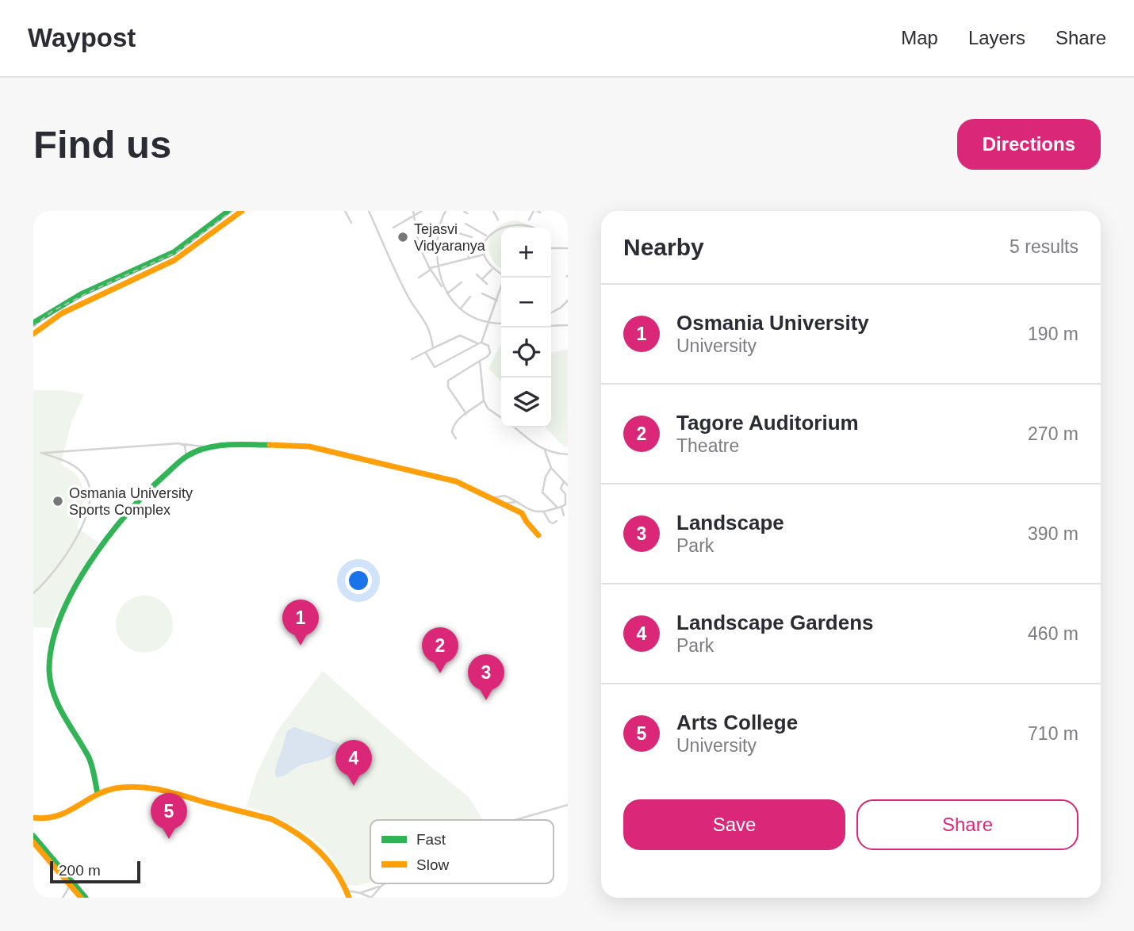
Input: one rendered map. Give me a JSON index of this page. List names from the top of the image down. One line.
{"places":["Tejasvi Vidyaranya","Osmania University Sports Complex"],"legend":["Fast","Slow"],"scale_bar":"200 m","page":{"header":"Waypost","nav":["Map","Layers","Share"],"buttons":["Directions",["Save","Share"]],"title":"Find us","heading":["Nearby","5 results"],"map_buttons":["+","−"],"list":[{"mark":"1","name":"Osmania University","note":"University","value":"190 m"},{"mark":"2","name":"Tagore Auditorium","note":"Theatre","value":"270 m"},{"mark":"3","name":"Landscape","note":"Park","value":"390 m"},{"mark":"4","name":"Landscape Gardens","note":"Park","value":"460 m"},{"mark":"5","name":"Arts College","note":"University","value":"710 m"}],"pins":["1","2","3","4","5"],"scale":"200 m"}}
